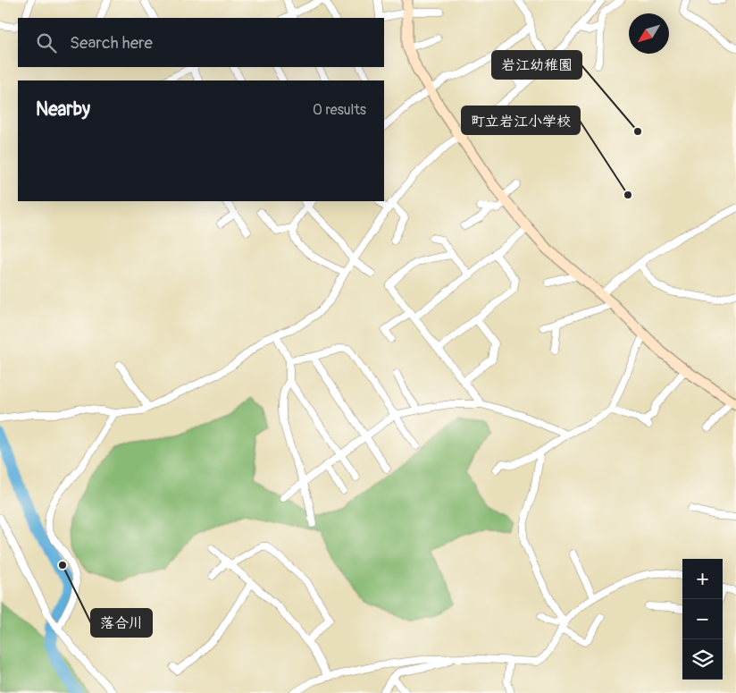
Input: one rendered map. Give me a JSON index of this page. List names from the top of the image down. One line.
{"places":["岩江幼稚園","町立岩江小学校","落合川"],"north":"bottom left","page":{"search":"Search here","heading":["Nearby","0 results"],"map_buttons":["+","−"]}}
